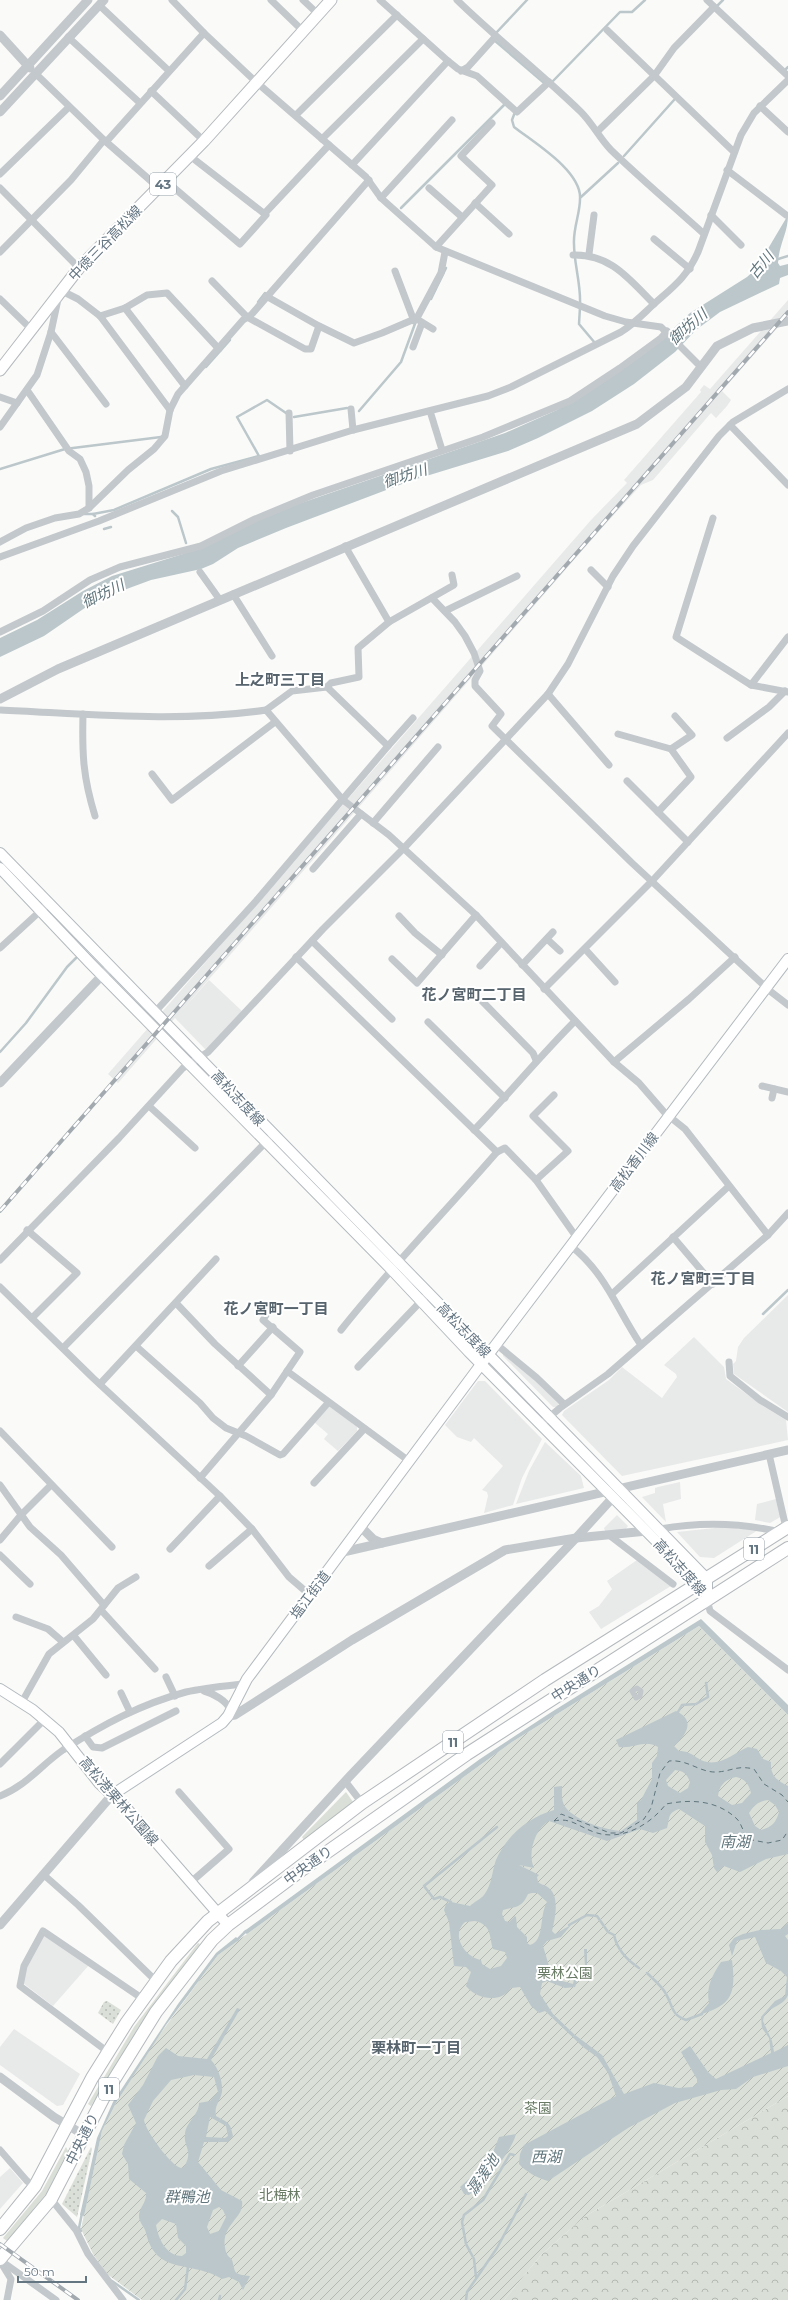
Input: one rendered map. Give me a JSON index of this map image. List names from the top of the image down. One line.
{"streets":{"highway":["11","中央通り"],"main road":["43","中徳三谷高松線","高松志度線","高松香川線","塩江街道","高松港栗林公園線"]},"crossings":[["高松志度線","高松香川線"],["高松志度線","塩江街道"],["高松志度線","中央通り"],["高松香川線","塩江街道"],["塩江街道","高松港栗林公園線"],["中央通り","高松港栗林公園線"]],"districts":["上之町三丁目","花ノ宮町二丁目","花ノ宮町三丁目","花ノ宮町一丁目","栗林町一丁目"],"water":["古川","御坊川","南湖","西湖","潺湲池","群鴨池"],"parks":["栗林公園","茶園","北梅林"],"scale_bar":"50 m"}
